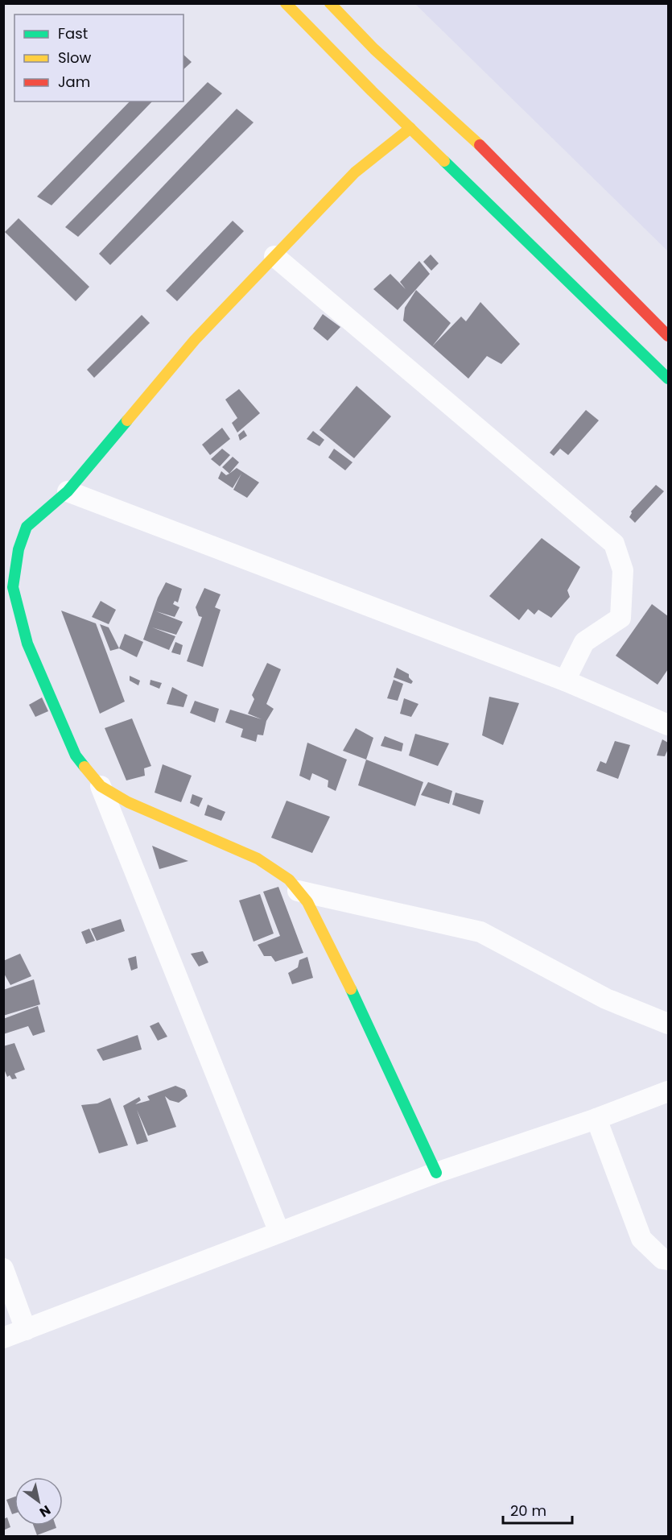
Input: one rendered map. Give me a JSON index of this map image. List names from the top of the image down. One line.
{"legend":["Fast","Slow","Jam"],"scale_bar":"20 m","north":"bottom right"}
